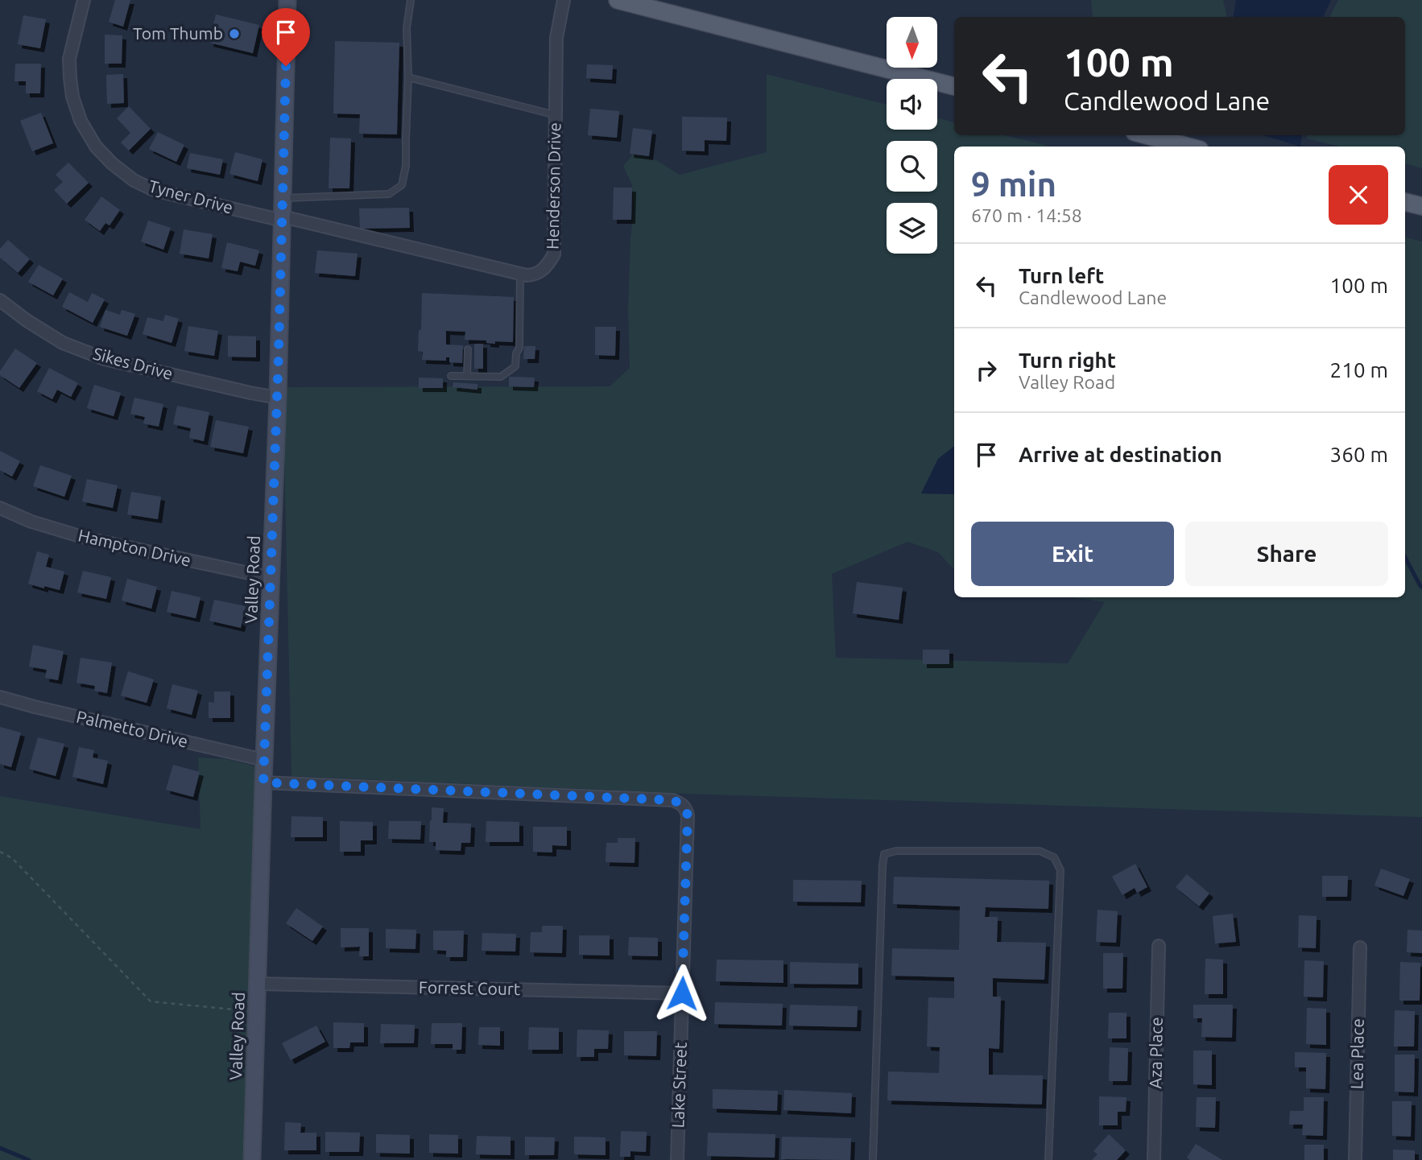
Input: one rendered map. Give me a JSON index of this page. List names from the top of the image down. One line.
{"streets":{"street":["Henderson Drive","Tyner Drive","Sikes Drive","Hampton Drive","Valley Road","Palmetto Drive","Forrest Court","Aza Place","Lea Place","Lake Street"]},"crossings":[["Henderson Drive","Tyner Drive"],["Henderson Drive","Valley Road"],["Tyner Drive","Valley Road"],["Sikes Drive","Valley Road"],["Hampton Drive","Valley Road"],["Valley Road","Palmetto Drive"],["Valley Road","Forrest Court"],["Valley Road","Lake Street"],["Forrest Court","Lake Street"]],"places":["Tom Thumb"],"north":"bottom","page":{"turn":["100 m","Candlewood Lane"],"heading":["9 min","670 m · 14:58"],"list":[{"name":"Turn left","note":"Candlewood Lane","value":"100 m"},{"name":"Turn right","note":"Valley Road","value":"210 m"},{"name":"Arrive at destination","value":"360 m"}],"buttons":["Exit","Share"]}}
